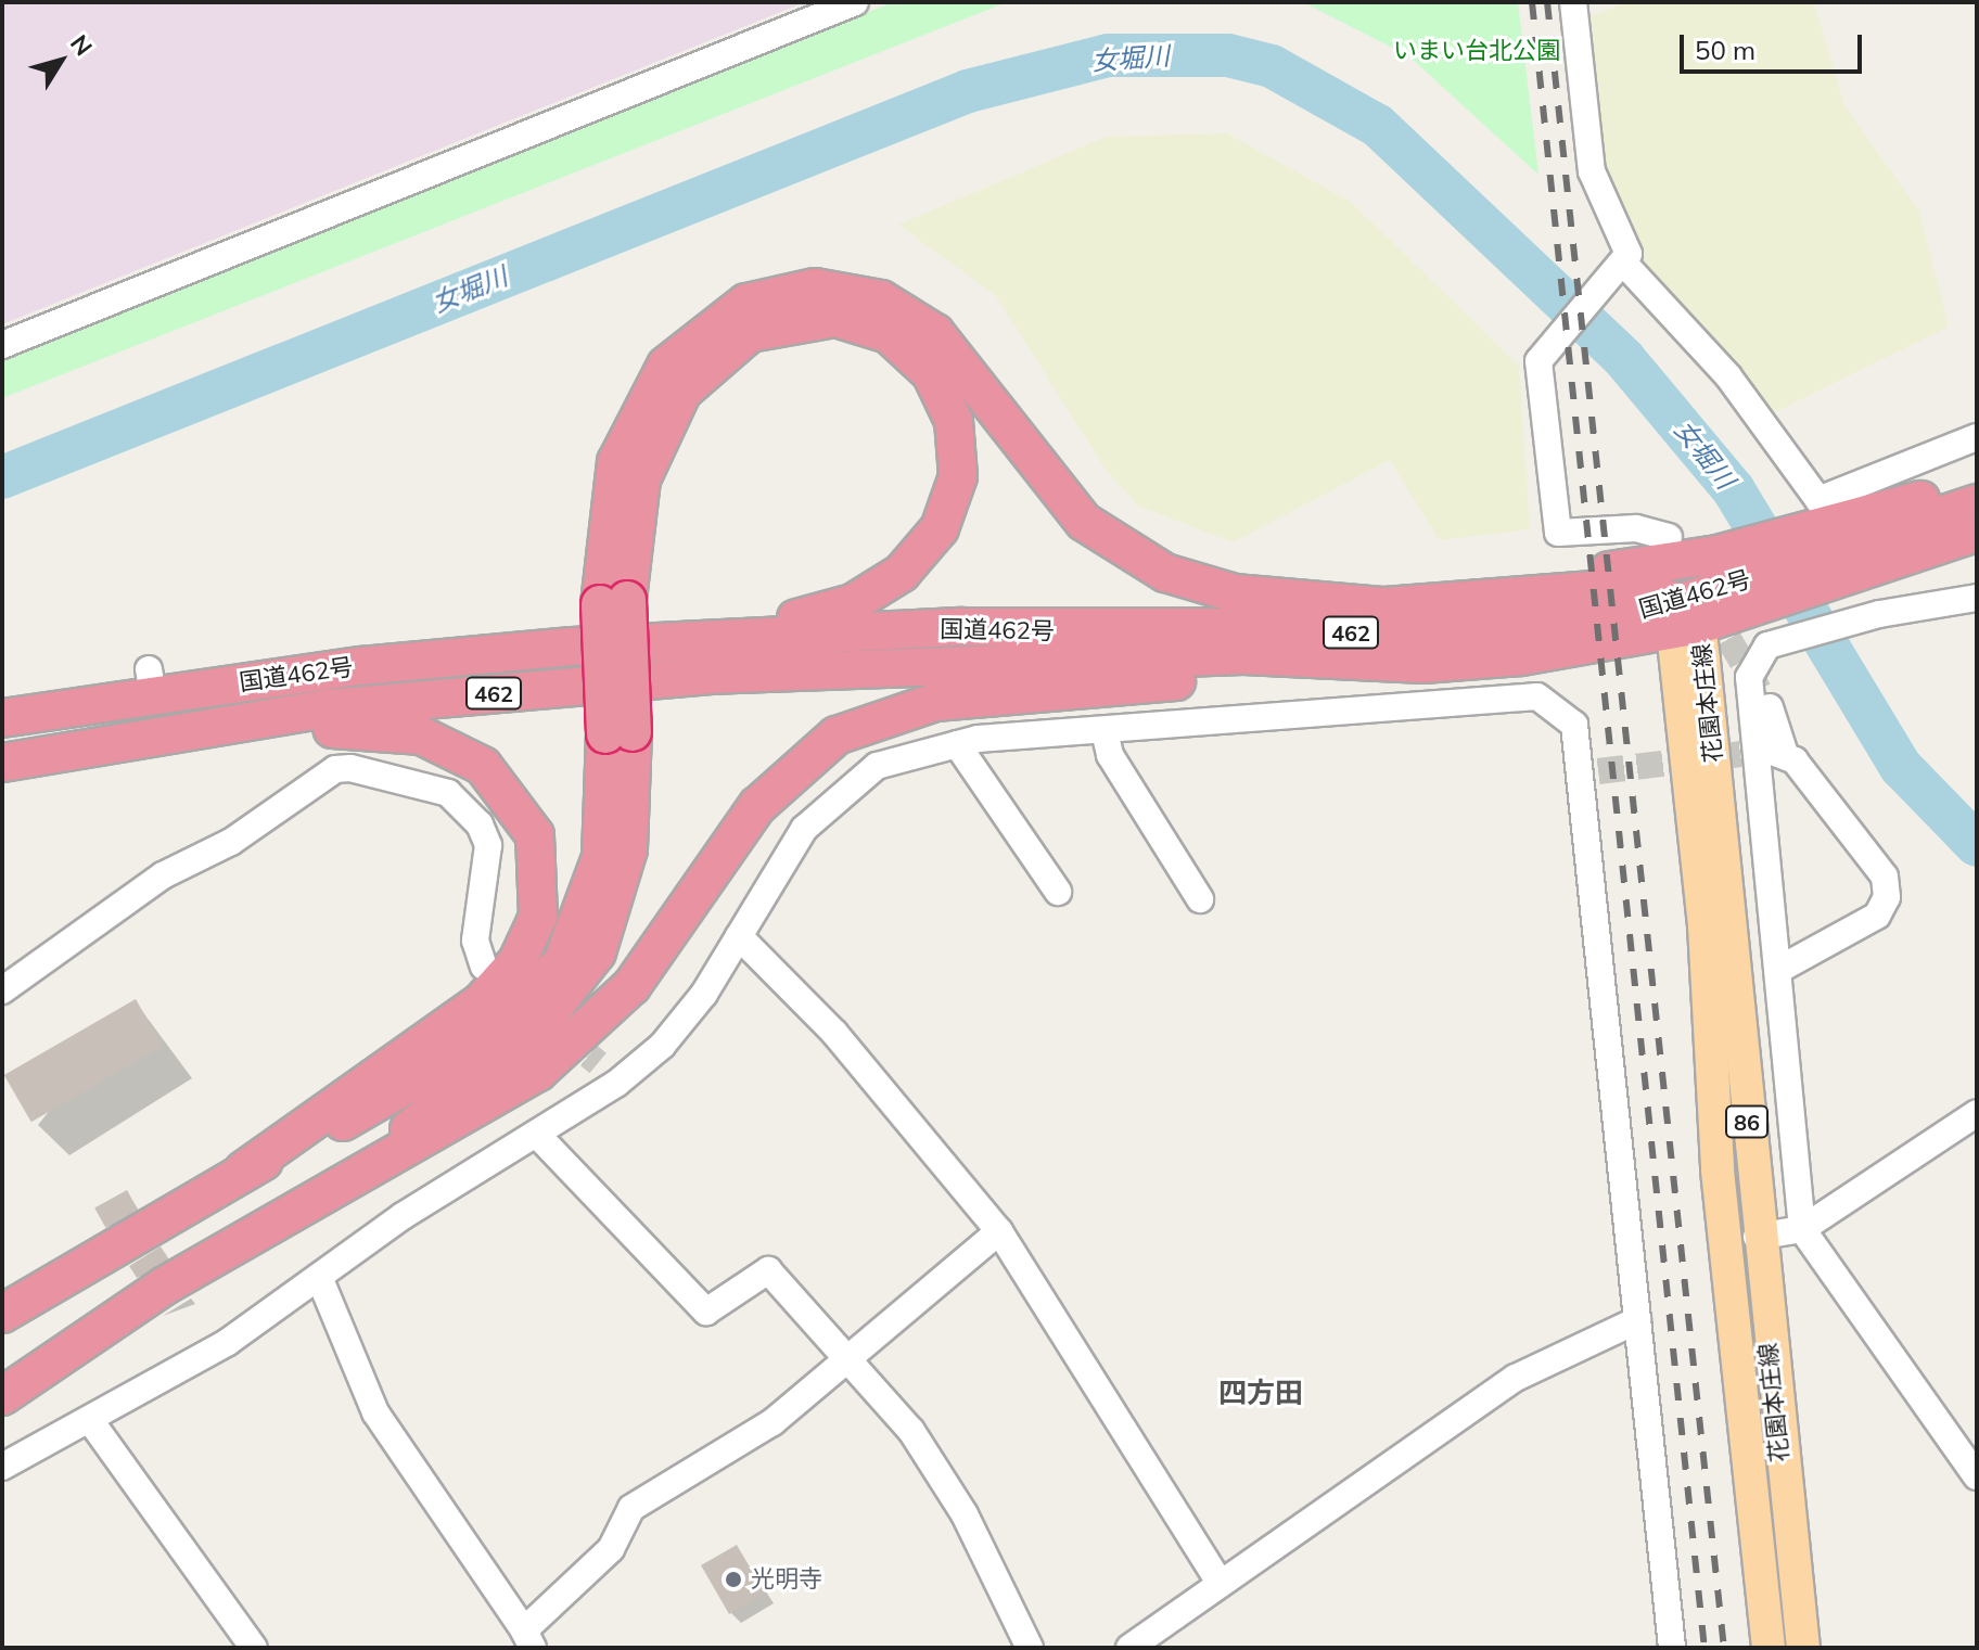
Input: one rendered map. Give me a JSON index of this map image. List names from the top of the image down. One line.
{"streets":{"highway":["国道462号","462"],"main road":["花園本庄線","86"]},"crossings":[["国道462号","花園本庄線"]],"districts":["四方田"],"water":["女堀川"],"parks":["いまい台北公園"],"places":["光明寺"],"scale_bar":"50 m","north":"top right"}
